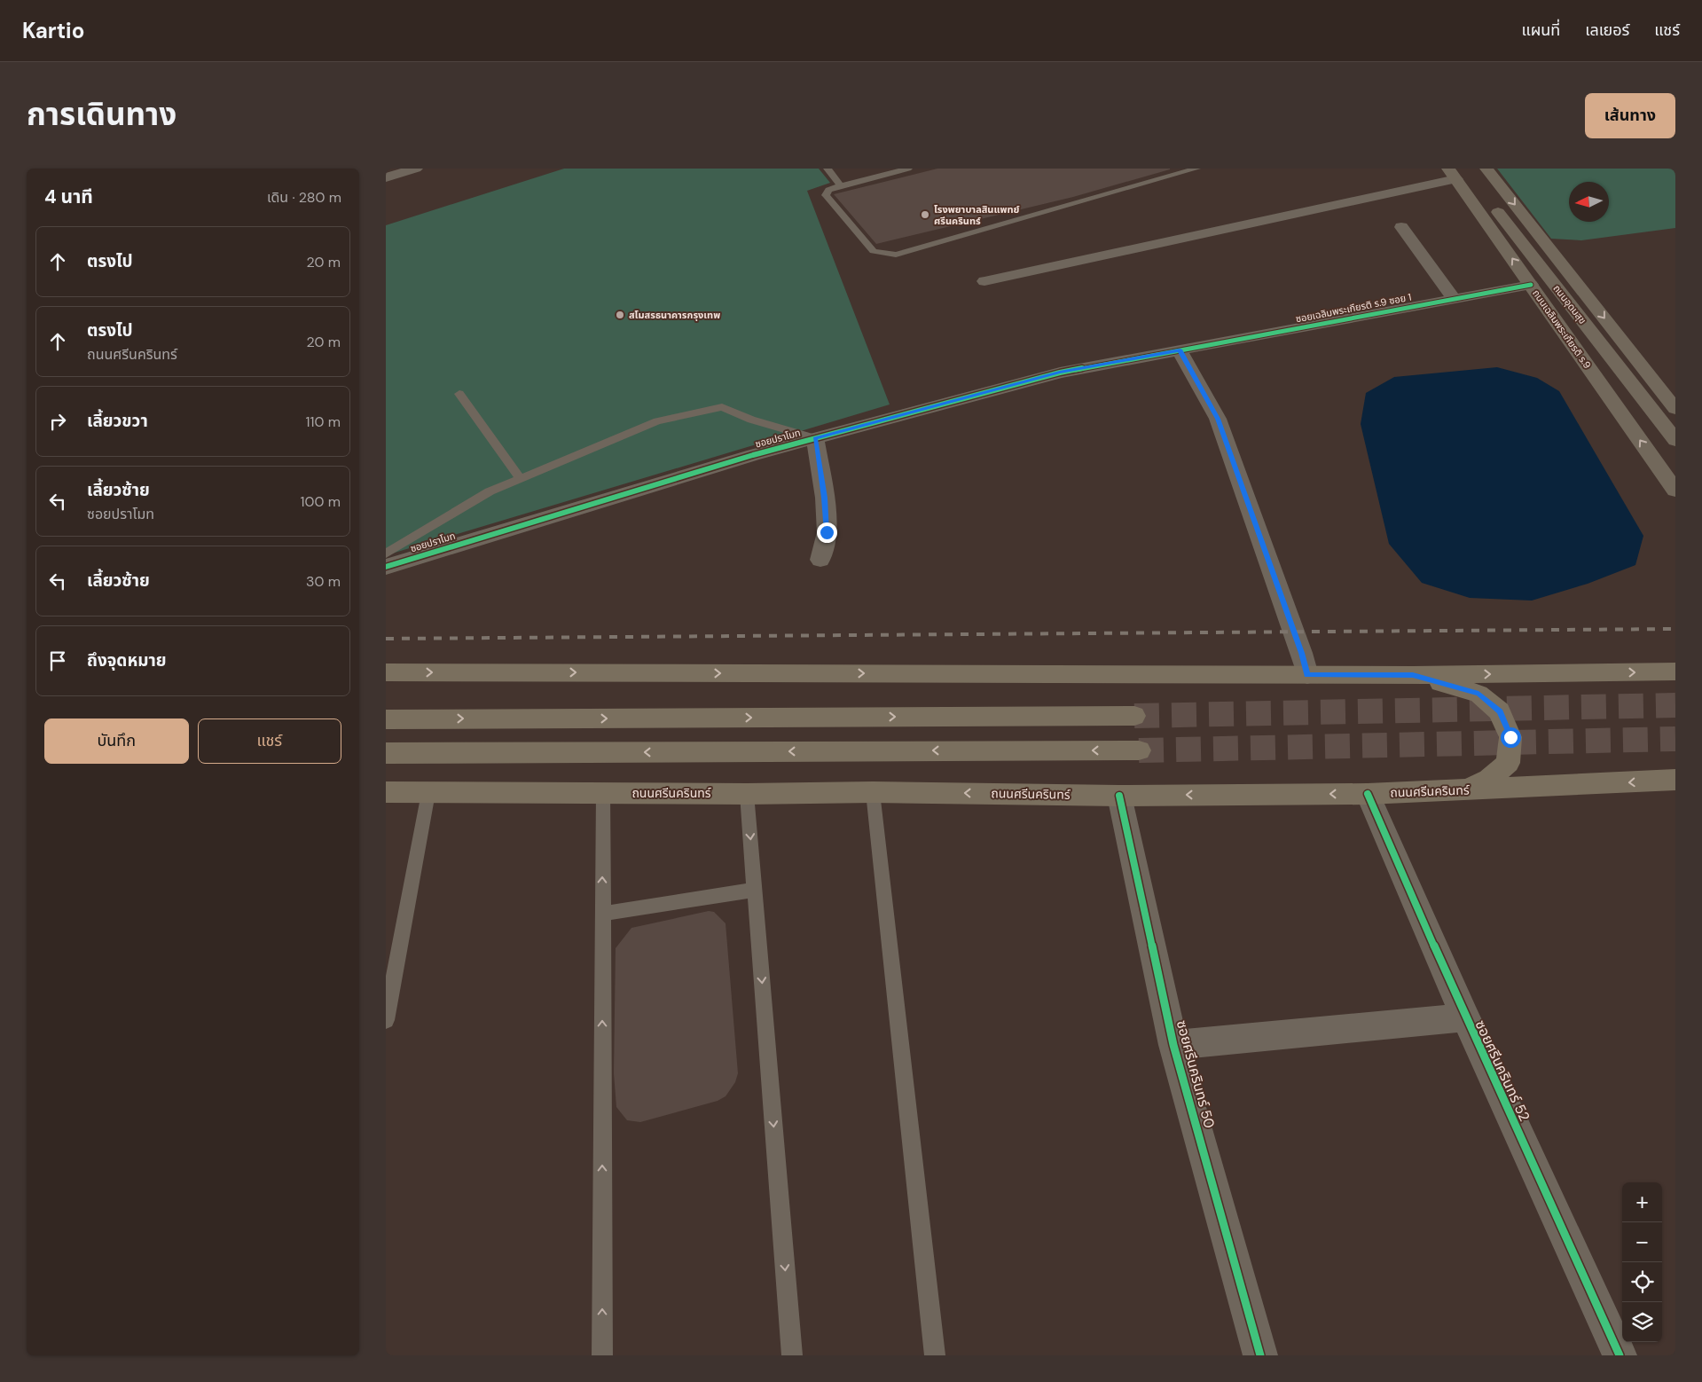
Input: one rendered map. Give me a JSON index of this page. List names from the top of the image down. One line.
{"streets":{"main road":["ถนนอุดมสุข","ถนนเฉลิมพระเกียรติ ร.9","ถนนศรีนครินทร์"],"street":["ซอยเฉลิมพระเกียรติ ร.9 ซอย 1","ซอยปราโมท","ซอยศรีนครินทร์ 52","ซอยศรีนครินทร์ 50"]},"crossings":[["ถนนอุดมสุข","ถนนเฉลิมพระเกียรติ ร.9"],["ซอยเฉลิมพระเกียรติ ร.9 ซอย 1","ถนนเฉลิมพระเกียรติ ร.9"],["ซอยเฉลิมพระเกียรติ ร.9 ซอย 1","ซอยปราโมท"],["ถนนศรีนครินทร์","ซอยศรีนครินทร์ 52"],["ถนนศรีนครินทร์","ซอยศรีนครินทร์ 50"]],"places":["โรงพยาบาลสินแพทย์ ศรีนครินทร์","สโมสรธนาคารกรุงเทพ"],"north":"left","page":{"header":"Kartio","nav":["แผนที่","เลเยอร์","แชร์"],"title":"การเดินทาง","buttons":["เส้นทาง",["บันทึก","แชร์"]],"heading":["4 นาที","เดิน · 280 m"],"list":[["ตรงไป","20 m"],["ตรงไป","ถนนศรีนครินทร์","20 m"],["เลี้ยวขวา","110 m"],["เลี้ยวซ้าย","ซอยปราโมท","100 m"],["เลี้ยวซ้าย","30 m"],"ถึงจุดหมาย"],"map_buttons":["+","−"]}}
